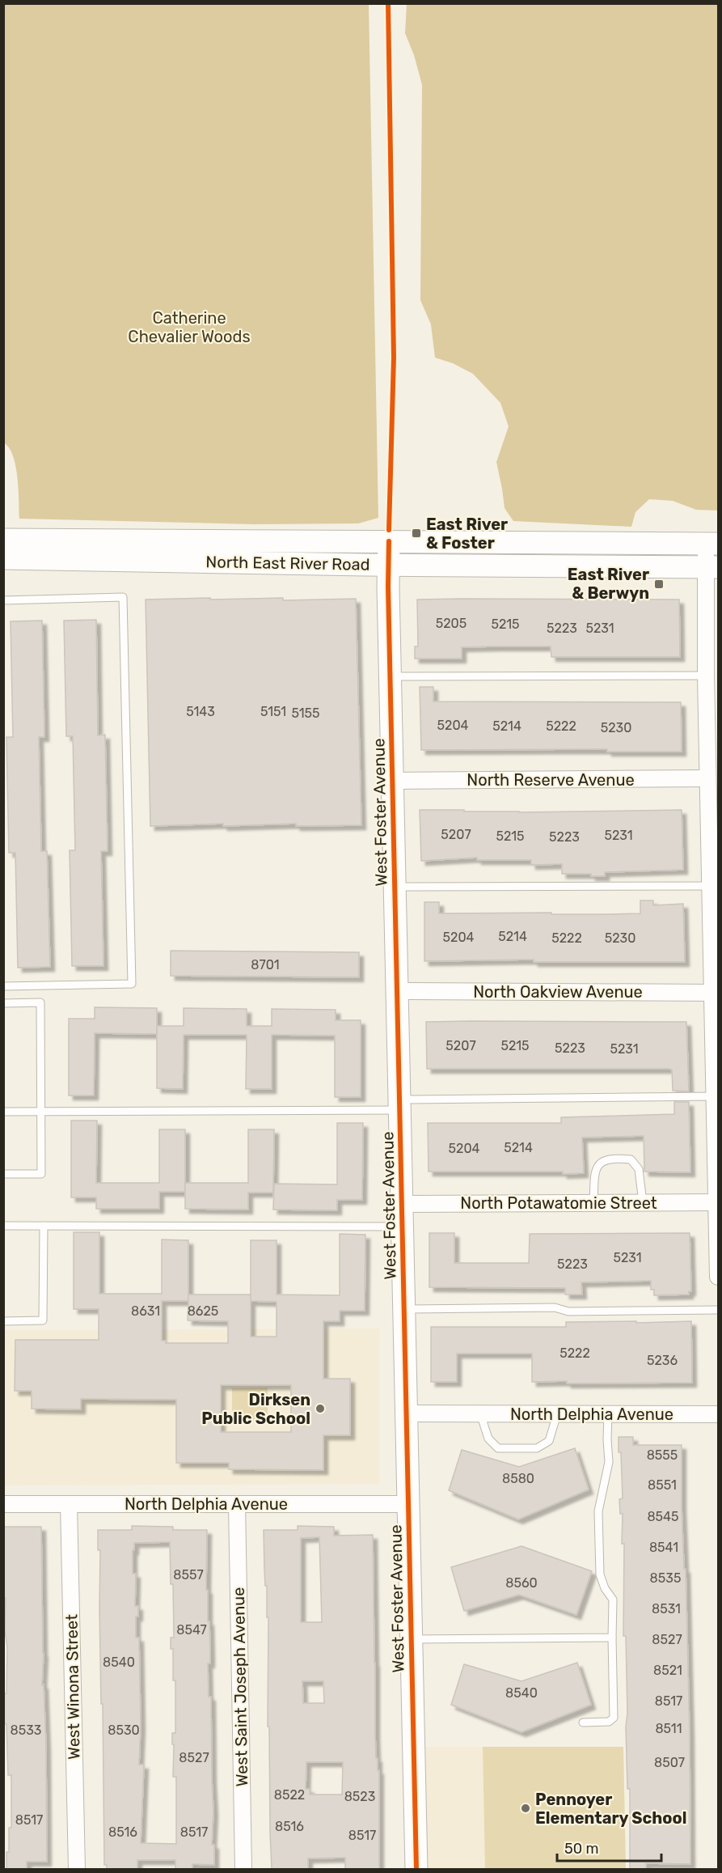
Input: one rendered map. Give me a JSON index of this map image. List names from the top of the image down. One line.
{"streets":{"main road":["North East River Road","West Foster Avenue"],"street":["North Reserve Avenue","North Oakview Avenue","North Potawatomie Street","North Delphia Avenue","West Winona Street","West Saint Joseph Avenue"]},"crossings":[["North East River Road","West Foster Avenue"],["North Reserve Avenue","West Foster Avenue"],["West Foster Avenue","North Oakview Avenue"],["West Foster Avenue","North Potawatomie Street"],["West Foster Avenue","North Delphia Avenue"],["North Delphia Avenue","West Winona Street"],["North Delphia Avenue","West Saint Joseph Avenue"]],"parks":["Catherine Chevalier Woods"],"places":{"transit":["East River & Foster","East River & Berwyn"],"other":["Dirksen Public School","Pennoyer Elementary School"]},"house_numbers":["5205","5215","5223","5231","5143","5151","5155","5204","5214","5222","5230","5207","5231","5215","5223","5214","5204","5222","5230","8701","5207","5215","5223","5231","5214","5204","5231","5223","8631","8625","5222","5236","8555","8580","8551","8545","8541","8557","8535","8560","8531","8547","8527","8540","8521","8540","8517","8511","8533","8530","8527","8507","8522","8523","8517","8516","8516","8517","8517"],"scale_bar":"50 m"}
